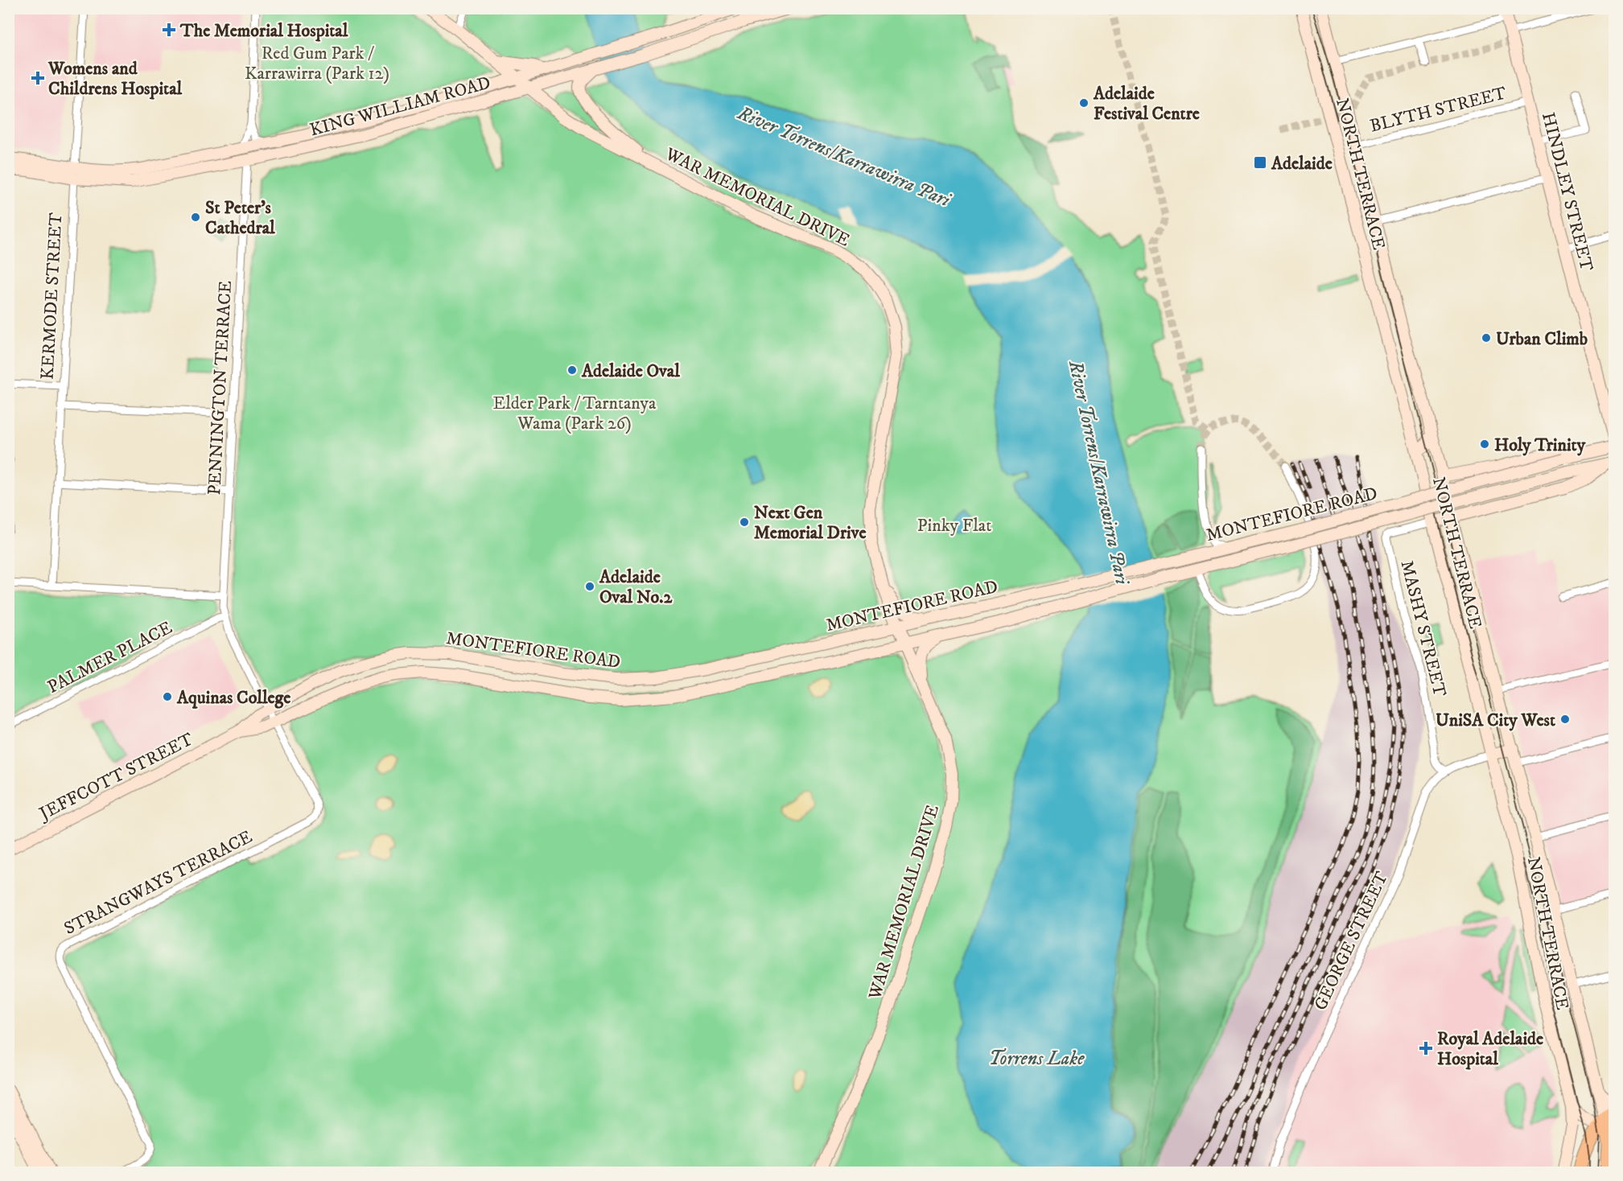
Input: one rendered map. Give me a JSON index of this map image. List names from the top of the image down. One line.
{"streets":{"main road":["KING WILLIAM ROAD","NORTH TERRACE","HINDLEY STREET","WAR MEMORIAL DRIVE","MONTEFIORE ROAD","JEFFCOTT STREET"],"street":["BLYTH STREET","KERMODE STREET","PENNINGTON TERRACE","MASHY STREET","PALMER PLACE","STRANGWAYS TERRACE","GEORGE STREET"]},"crossings":[["KING WILLIAM ROAD","WAR MEMORIAL DRIVE"],["KING WILLIAM ROAD","KERMODE STREET"],["KING WILLIAM ROAD","PENNINGTON TERRACE"],["BLYTH STREET","NORTH TERRACE"],["BLYTH STREET","HINDLEY STREET"],["NORTH TERRACE","MASHY STREET"],["NORTH TERRACE","GEORGE STREET"],["WAR MEMORIAL DRIVE","MONTEFIORE ROAD"],["KERMODE STREET","PALMER PLACE"],["PENNINGTON TERRACE","MONTEFIORE ROAD"],["PENNINGTON TERRACE","PALMER PLACE"],["PENNINGTON TERRACE","JEFFCOTT STREET"],["PENNINGTON TERRACE","STRANGWAYS TERRACE"],["MONTEFIORE ROAD","JEFFCOTT STREET"],["MASHY STREET","GEORGE STREET"]],"water":["River Torrens/Karrawirra Pari","Torrens Lake"],"parks":["Red Gum Park / Karrawirra (Park 12)","Elder Park / Tarntanya Wama (Park 26)","Pinky Flat"],"places":{"health":["The Memorial Hospital","Womens and Childrens Hospital","Royal Adelaide Hospital"],"other":["Adelaide Festival Centre","St Peter’s Cathedral","Urban Climb","Adelaide Oval","Holy Trinity","Next Gen Memorial Drive","Adelaide Oval No.2","Aquinas College","UniSA City West"],"transit":["Adelaide"]}}
